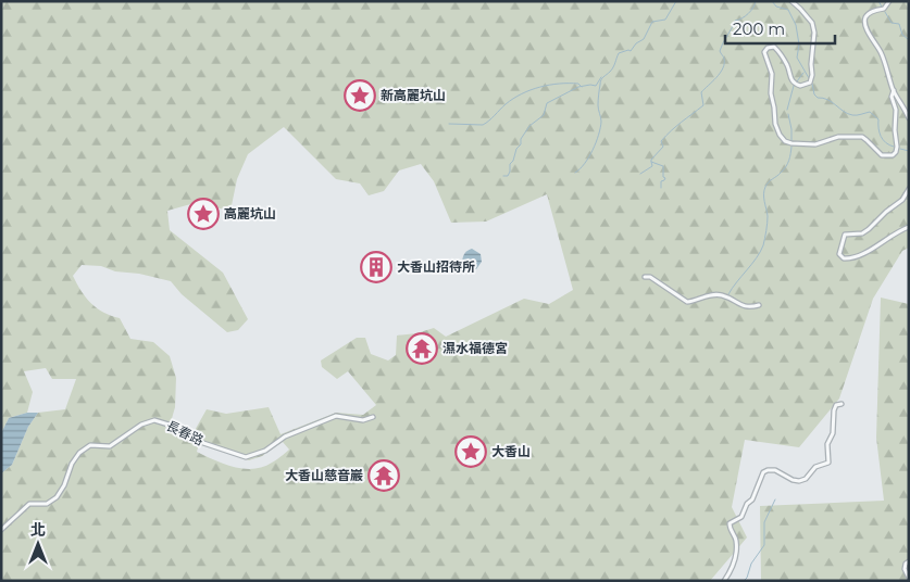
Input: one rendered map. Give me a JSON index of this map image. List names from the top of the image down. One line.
{"streets":{"street":["長春路"]},"places":{"place":["新高麗坑山","高麗坑山","大香山"],"building":["大香山招待所"],"temple":["濕水福德宮","大香山慈音巖"]},"scale_bar":"200 m","north":"top"}
